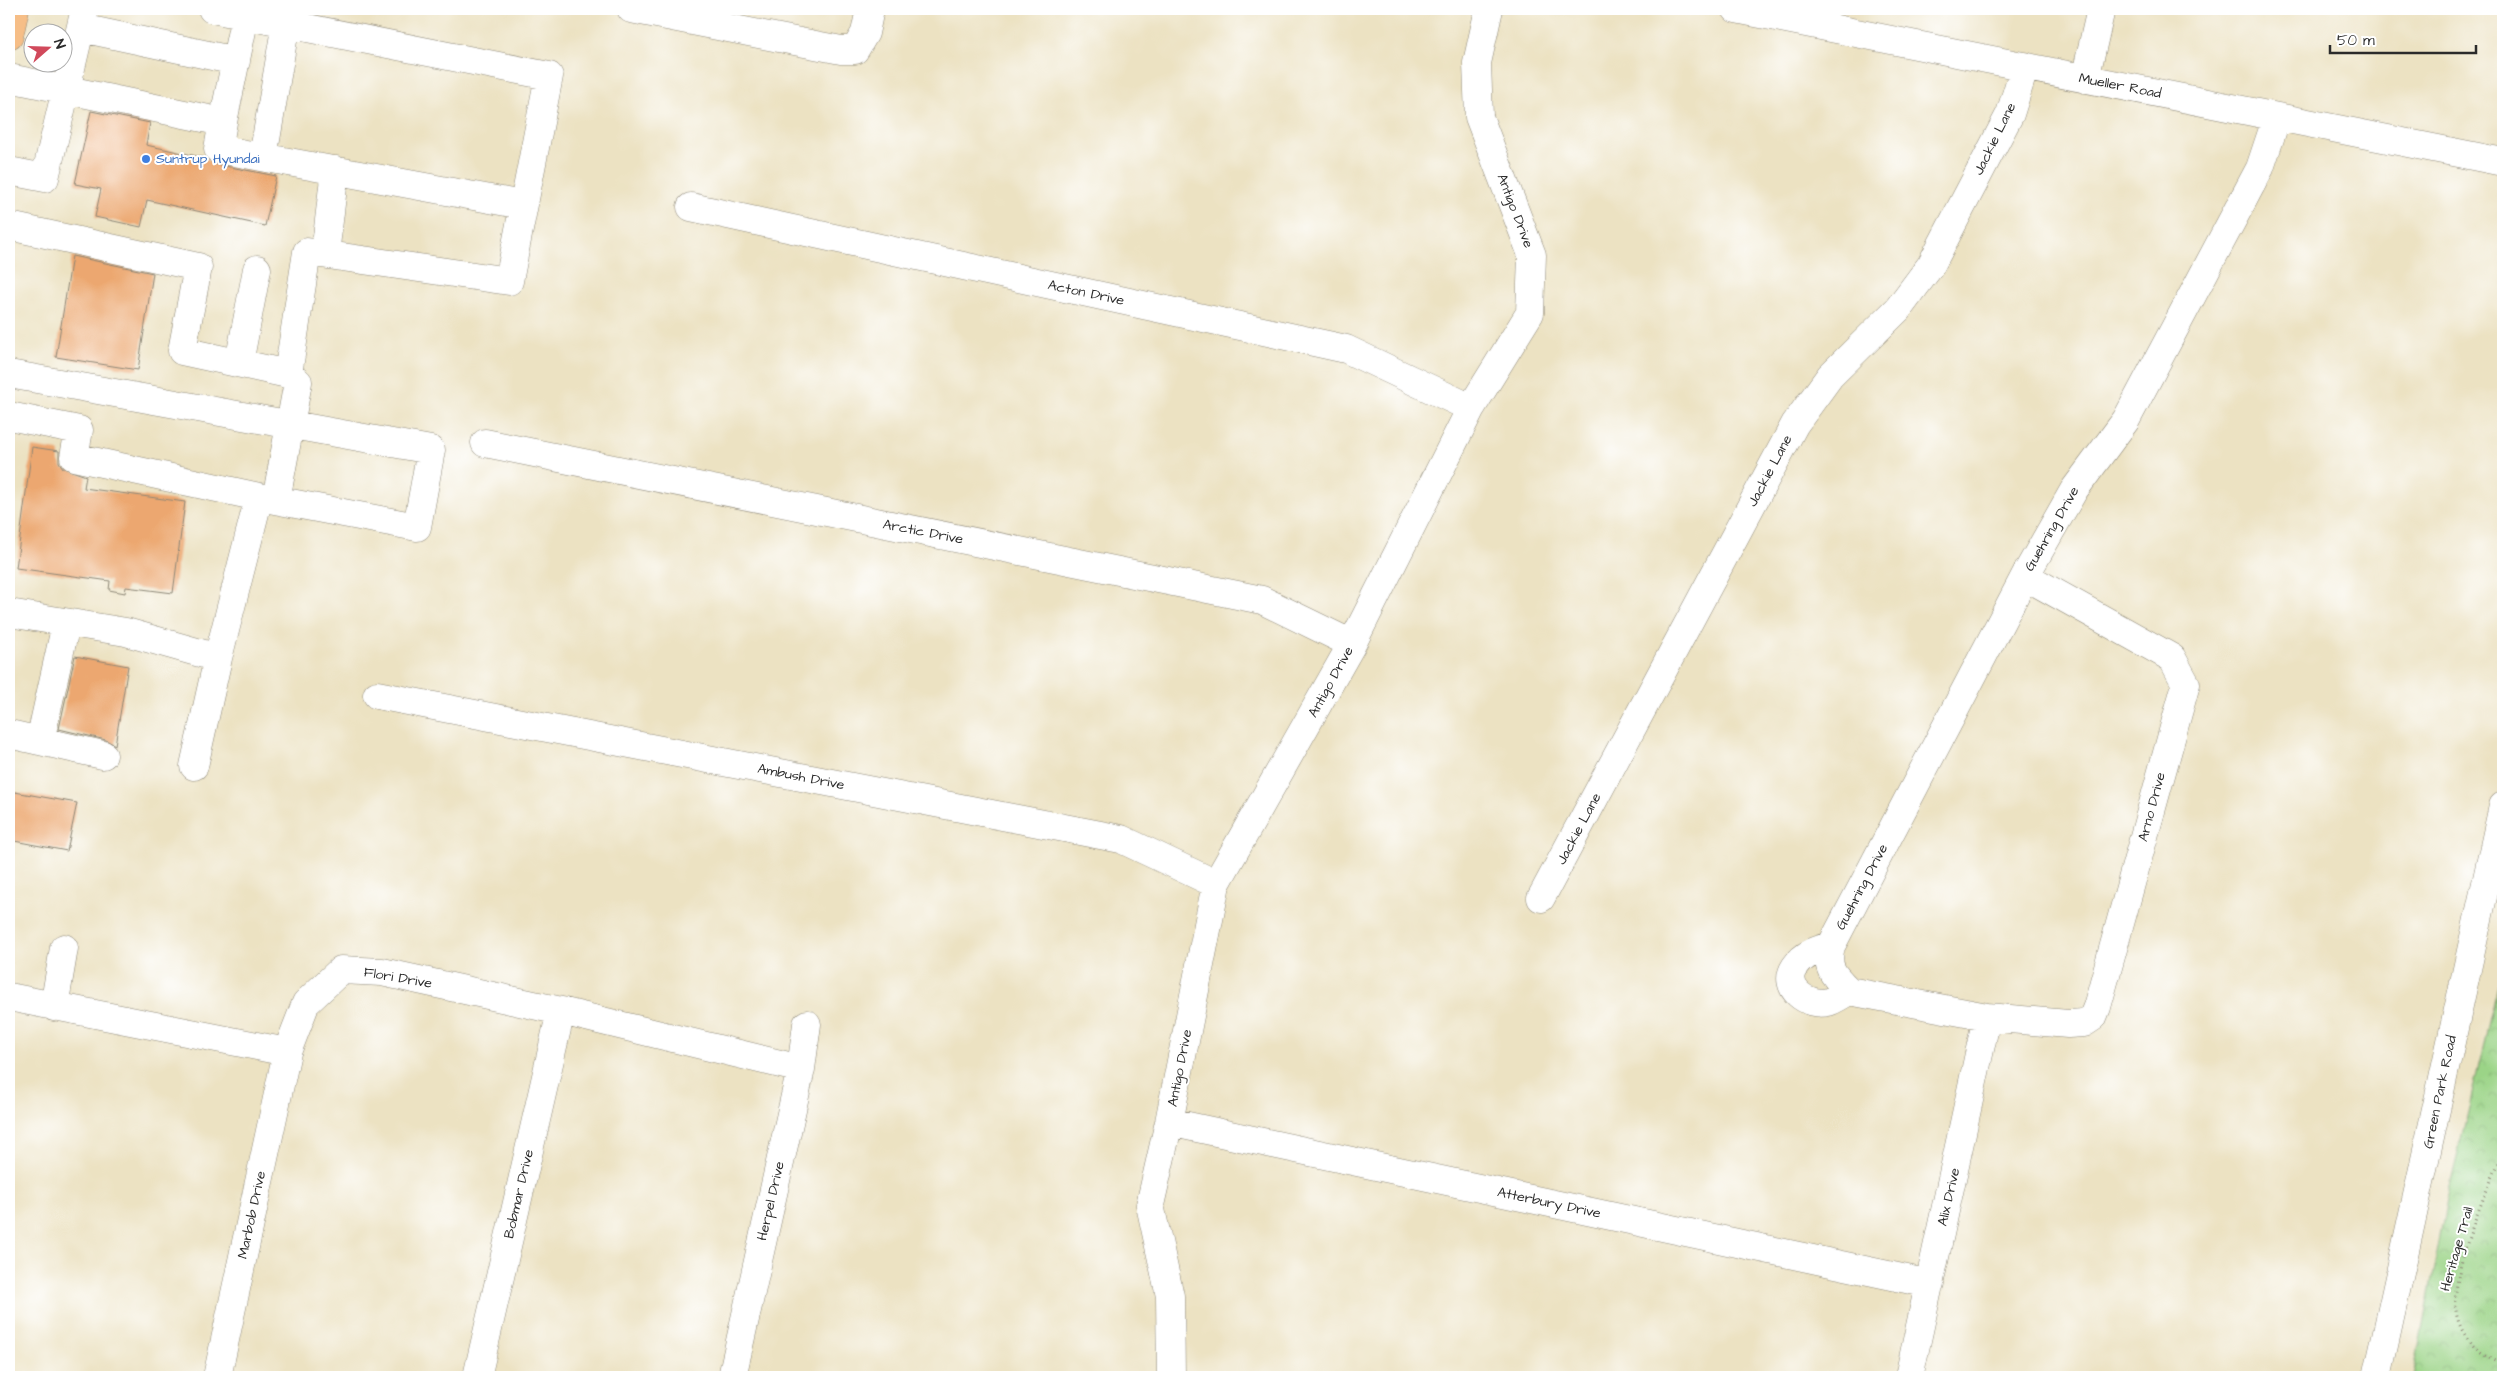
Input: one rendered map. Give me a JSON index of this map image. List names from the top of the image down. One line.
{"streets":{"street":["Mueller Road","Jackie Lane","Antigo Drive","Acton Drive","Guehring Drive","Arctic Drive","Ambush Drive","Arno Drive","Flori Drive","Green Park Road","Bobmar Drive","Alix Drive","Herpel Drive","Atterbury Drive","Marbob Drive"],"path":["Heritage Trail"]},"crossings":[["Mueller Road","Jackie Lane"],["Mueller Road","Guehring Drive"],["Antigo Drive","Acton Drive"],["Antigo Drive","Arctic Drive"],["Antigo Drive","Ambush Drive"],["Antigo Drive","Atterbury Drive"],["Guehring Drive","Arno Drive"],["Arno Drive","Alix Drive"],["Flori Drive","Bobmar Drive"],["Flori Drive","Herpel Drive"],["Flori Drive","Marbob Drive"],["Alix Drive","Atterbury Drive"]],"places":["Suntrup Hyundai"],"scale_bar":"50 m","north":"right"}
